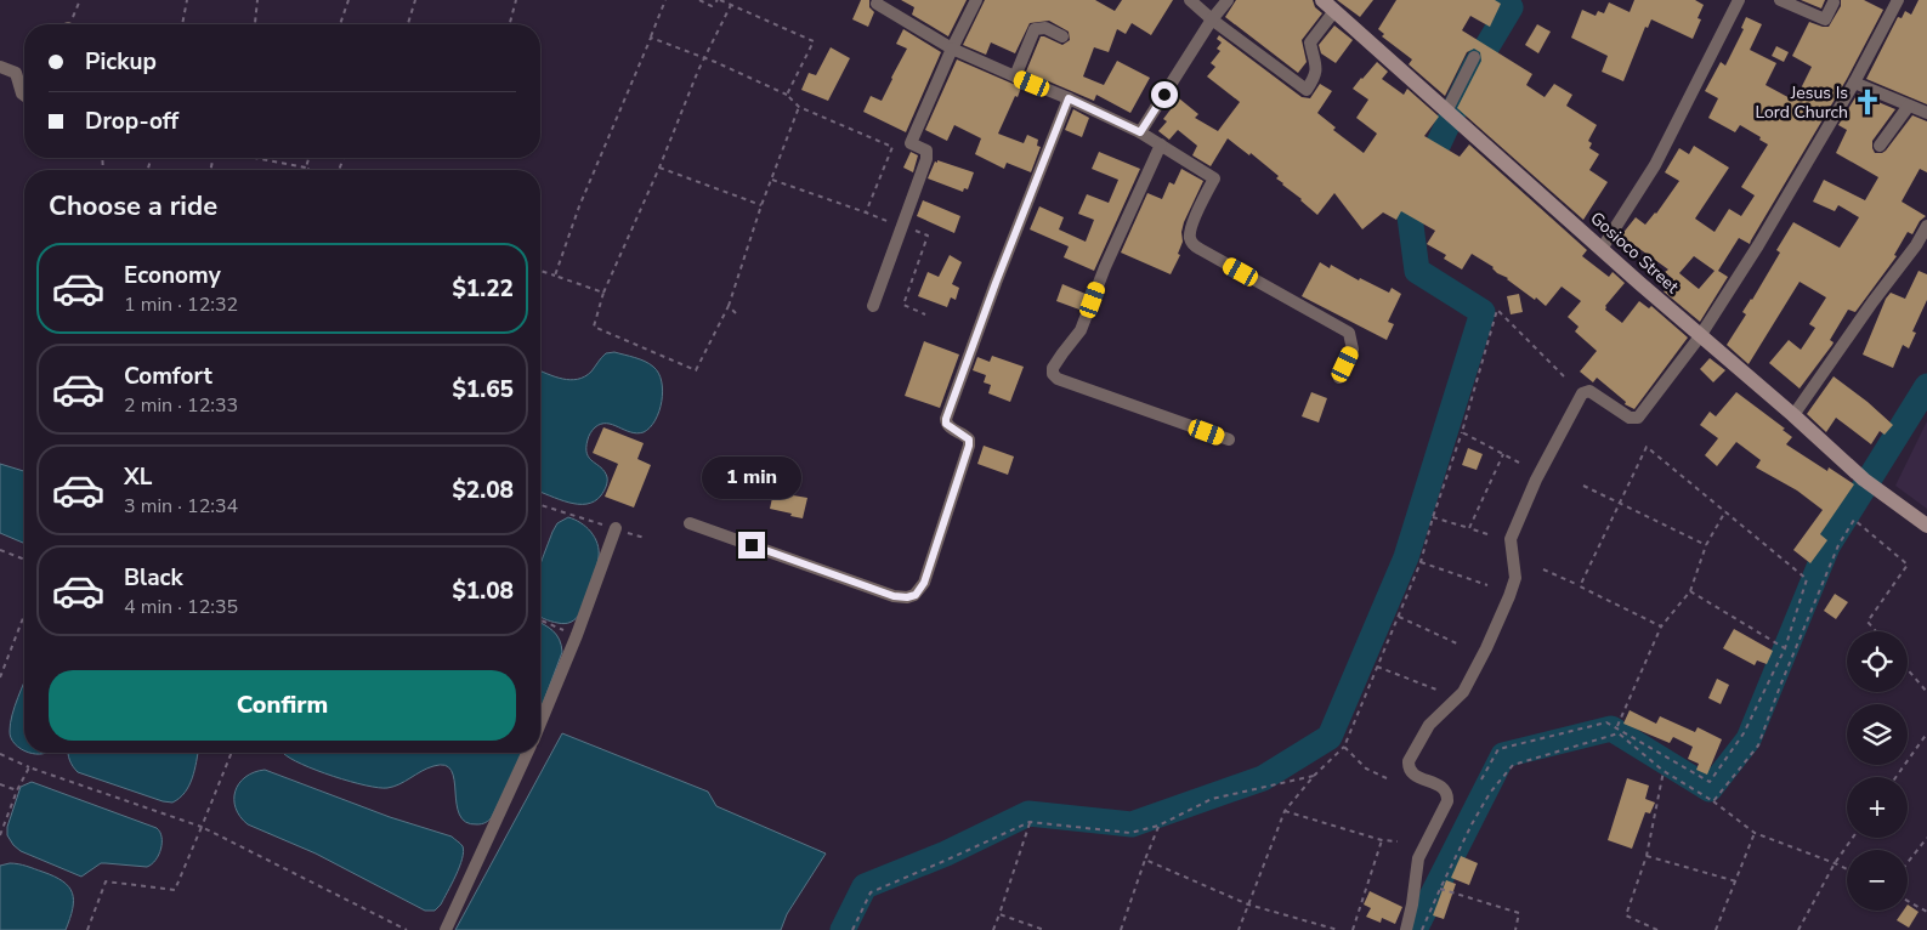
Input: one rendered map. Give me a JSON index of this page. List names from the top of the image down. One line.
{"streets":{"street":["Gosioco Street"]},"places":{"church":["Jesus Is Lord Church"]},"page":{"banner":["Pickup","Drop-off"],"heading":"Choose a ride","list":[{"name":"Economy","note":"1 min · 12:32","value":"$1.22"},{"name":"Comfort","note":"2 min · 12:33","value":"$1.65"},{"name":"XL","note":"3 min · 12:34","value":"$2.08"},{"name":"Black","note":"4 min · 12:35","value":"$1.08"}],"bubble":"1 min","map_buttons":["+","−"],"buttons":"Confirm"}}
